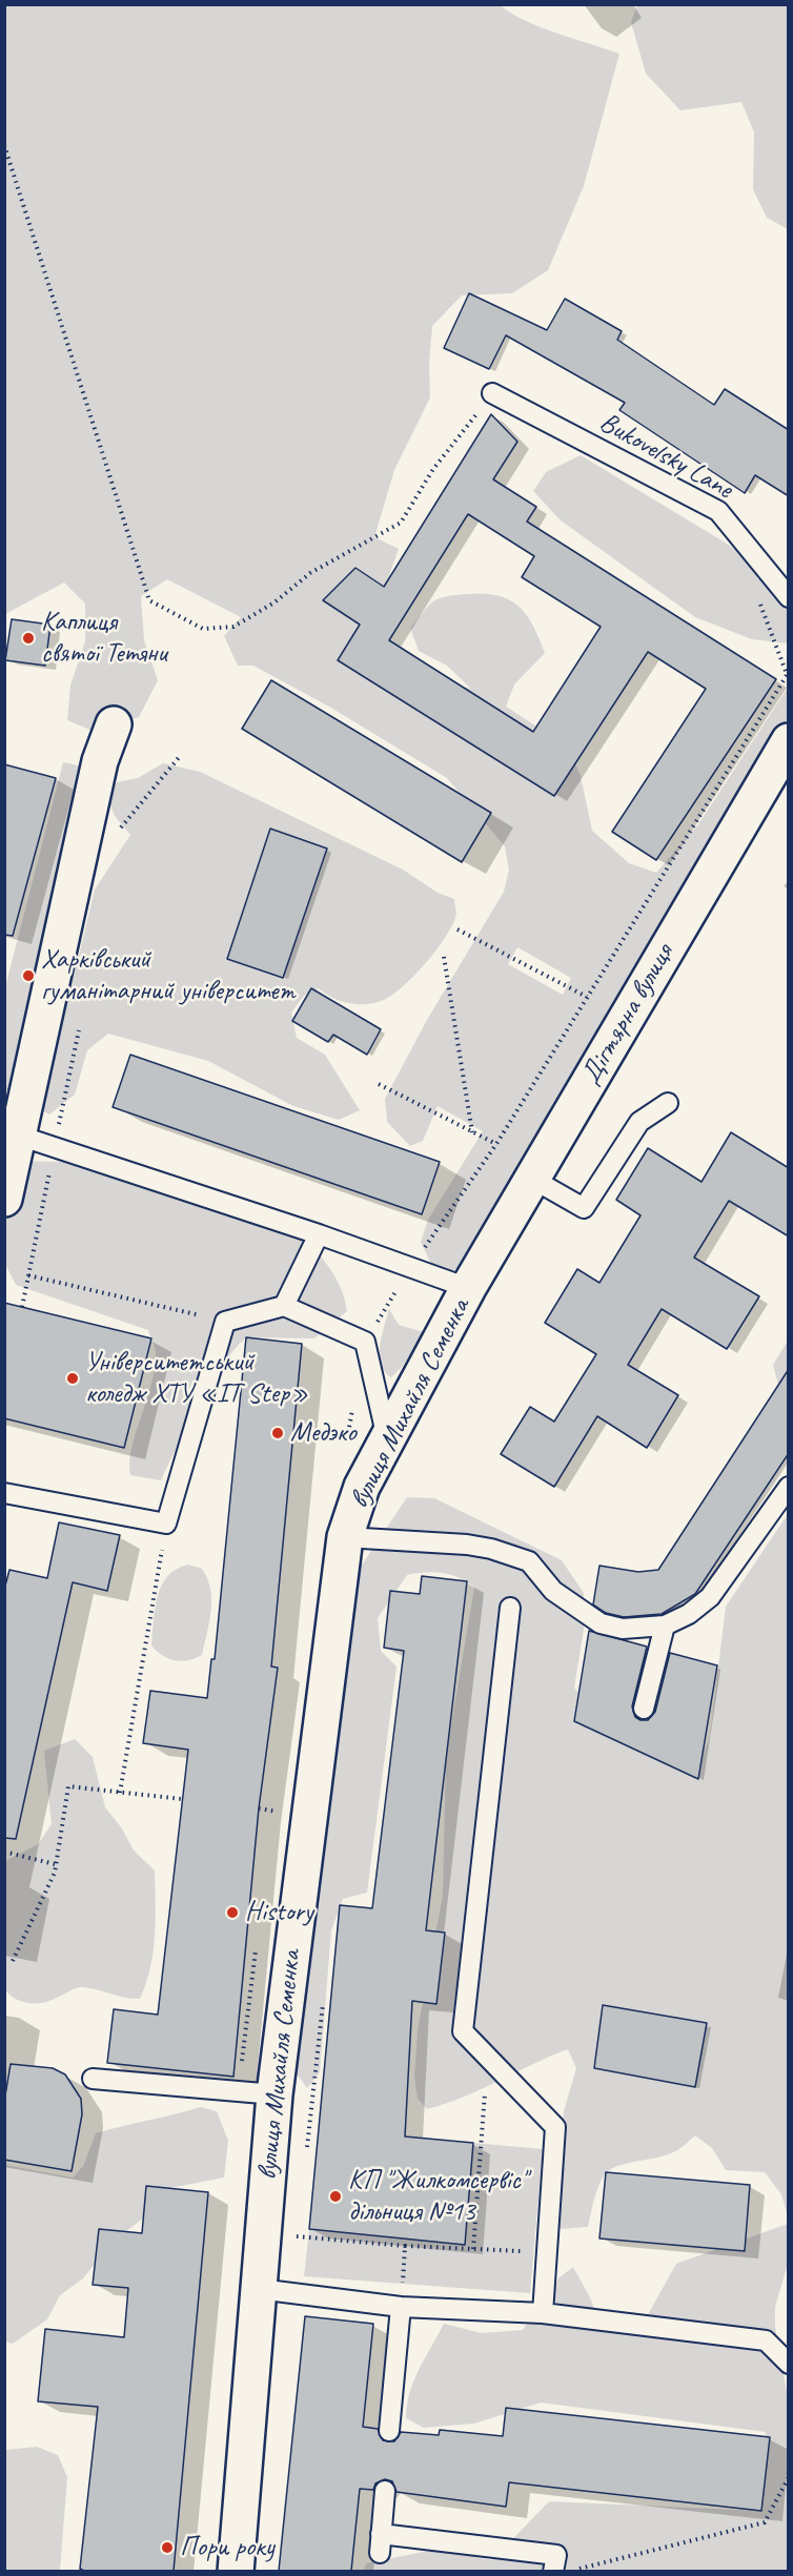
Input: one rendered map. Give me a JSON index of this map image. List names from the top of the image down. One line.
{"streets":{"street":["Дігтярна вулиця","вулиця Михайля Семенка"],"lane":["Bukovelsky Lane"]},"crossings":[["Дігтярна вулиця","вулиця Михайля Семенка"]],"places":["Каплиця святої Тетяни","Харківський гуманітарний університет","Університетський коледж ХТУ «IT Step»","Медэко","History","КП \"Жилкомсервіс\" дільниця №13","Пори року"]}
